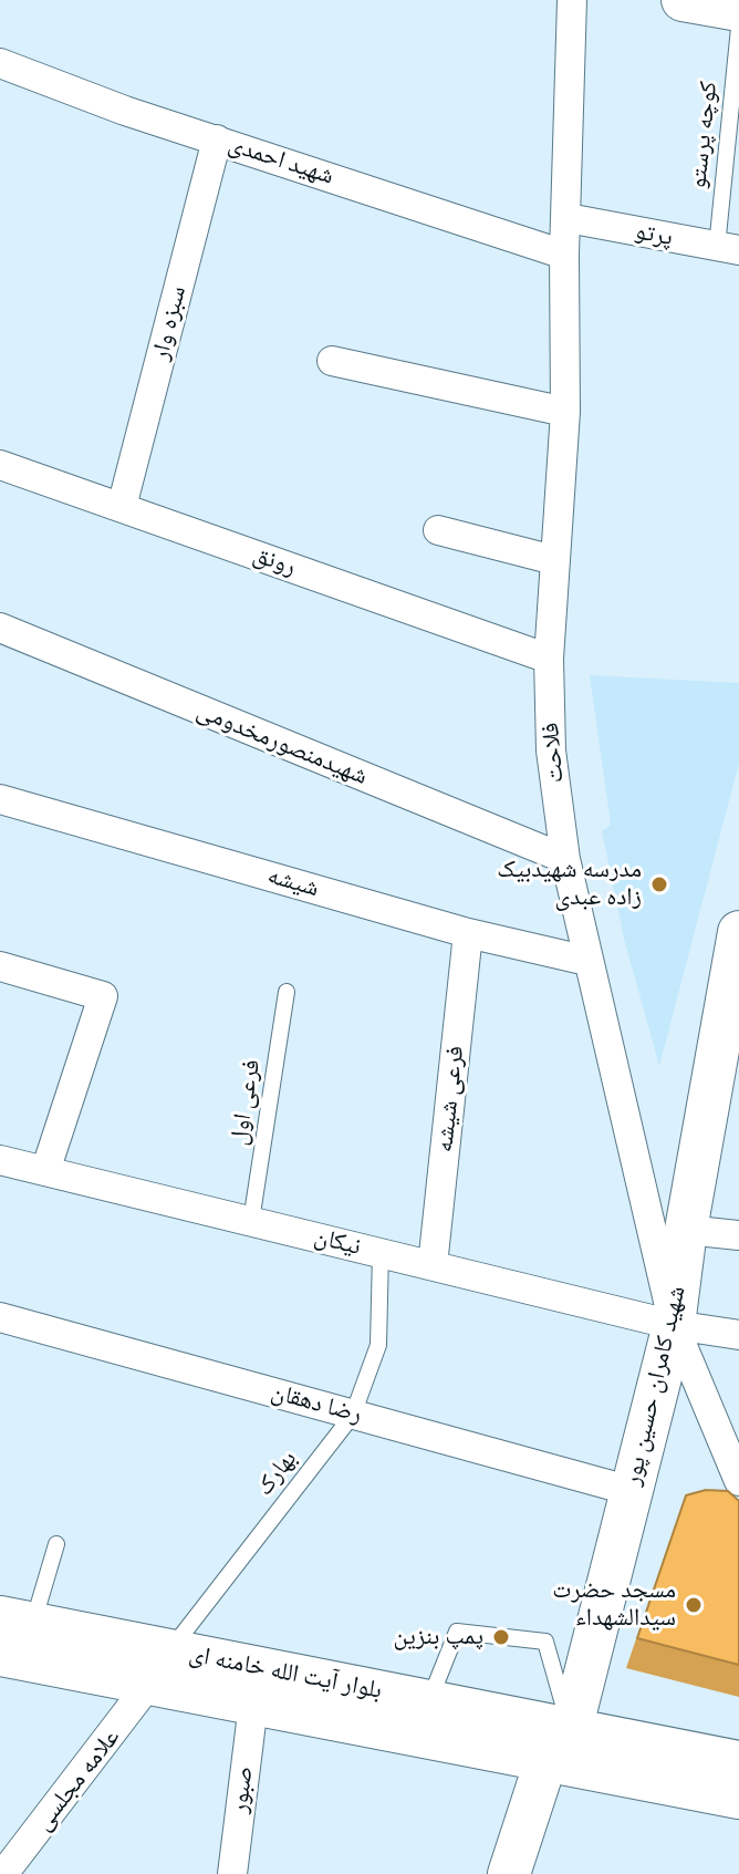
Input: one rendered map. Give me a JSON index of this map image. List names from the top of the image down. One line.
{"streets":{"main road":["شهید کامران حسین پور","بلوار آیت الله خامنه ای"],"street":["شهید احمدی","پرتو","سبزه وار","رونق","شهیدمنصورمخدومی","فلاحت","شیشه","فرعی شیشه","نیکان","رضا دهقان","علامه مجلسی","صبور"],"lane":["کوچه پرستو","فرعی اول","بهارک"]},"crossings":[["کوچه پرستو","پرتو"],["شهید احمدی","سبزه وار"],["شهید احمدی","فلاحت"],["پرتو","فلاحت"],["سبزه وار","رونق"],["رونق","فلاحت"],["شهیدمنصورمخدومی","فلاحت"],["فلاحت","شیشه"],["فلاحت","نیکان"],["فلاحت","شهید کامران حسین پور"],["شیشه","فرعی شیشه"],["فرعی شیشه","نیکان"],["فرعی اول","نیکان"],["نیکان","شهید کامران حسین پور"],["نیکان","بهارک"],["شهید کامران حسین پور","رضا دهقان"],["شهید کامران حسین پور","بلوار آیت الله خامنه ای"],["رضا دهقان","بهارک"],["بهارک","بلوار آیت الله خامنه ای"],["بهارک","علامه مجلسی"],["بلوار آیت الله خامنه ای","علامه مجلسی"],["بلوار آیت الله خامنه ای","صبور"]],"places":["مدرسه شهیدبیک زاده عبدی","مسجد حضرت سیدالشهداء","پمپ بنزین"]}
